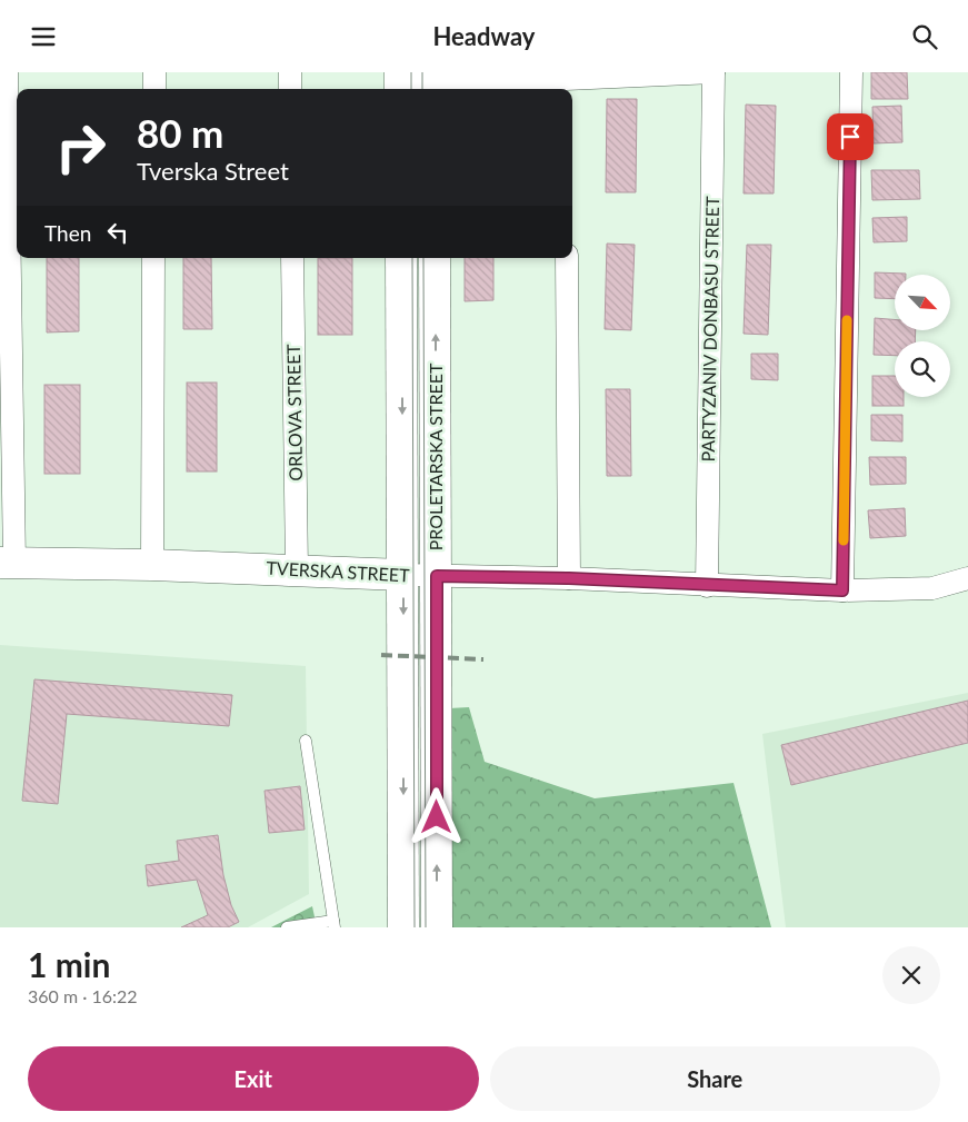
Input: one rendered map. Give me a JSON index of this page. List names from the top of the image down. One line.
{"streets":{"main road":["PROLETARSKA STREET","TVERSKA STREET"],"street":["PARTYZANIV DONBASU STREET","ORLOVA STREET"]},"crossings":[["PARTYZANIV DONBASU STREET","TVERSKA STREET"],["ORLOVA STREET","TVERSKA STREET"],["PROLETARSKA STREET","TVERSKA STREET"]],"north":"bottom right","page":{"header":"Headway","turn":["80 m","Tverska Street"],"then":"Then","heading":["1 min","360 m · 16:22"],"buttons":["Exit","Share"]}}
